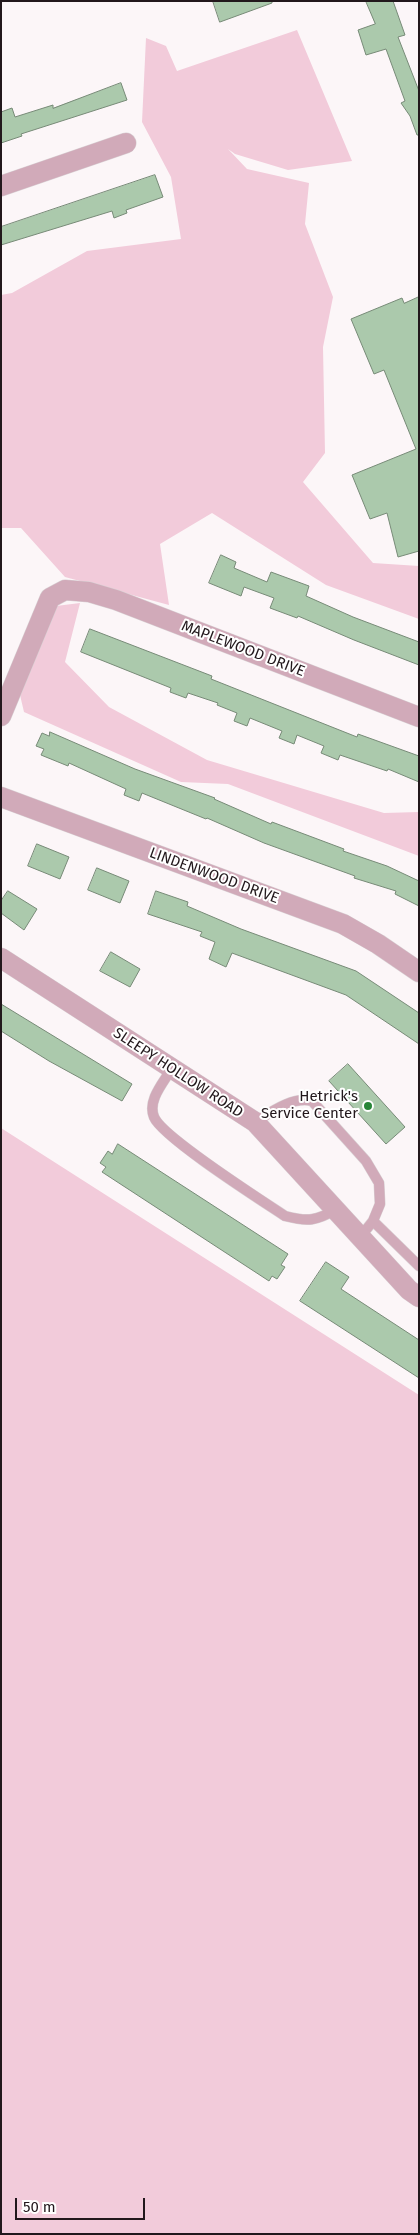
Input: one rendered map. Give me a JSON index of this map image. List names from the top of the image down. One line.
{"streets":{"street":["MAPLEWOOD DRIVE","LINDENWOOD DRIVE","SLEEPY HOLLOW ROAD"]},"places":["Hetrick's Service Center"],"scale_bar":"50 m"}
